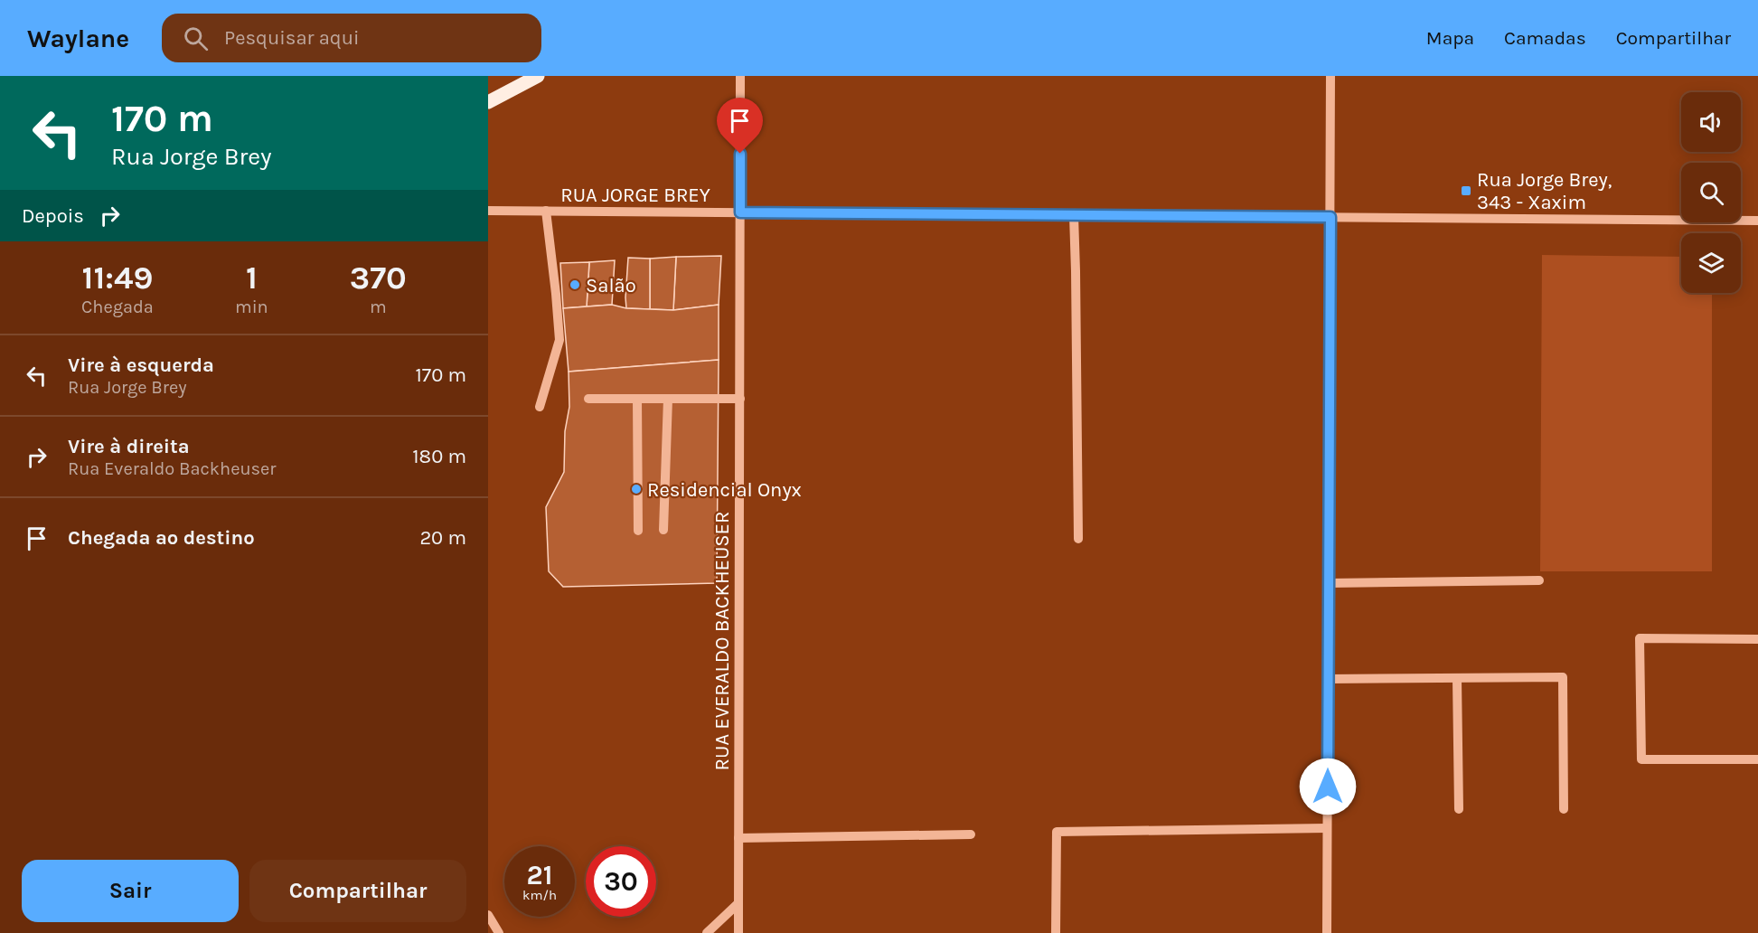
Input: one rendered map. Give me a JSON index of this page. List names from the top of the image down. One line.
{"streets":{"street":["RUA JORGE BREY","RUA EVERALDO BACKHEUSER"]},"crossings":[["RUA JORGE BREY","RUA EVERALDO BACKHEUSER"]],"places":{"transit":["Rua Jorge Brey, 343 - Xaxim"],"other":["Salão","Residencial Onyx"]},"page":{"header":"Waylane","search":"Pesquisar aqui","nav":["Mapa","Camadas","Compartilhar"],"turn":["170 m","Rua Jorge Brey"],"then":"Depois","eta":["11:49","Chegada","1","min","370","m"],"list":[{"name":"Vire à esquerda","note":"Rua Jorge Brey","value":"170 m"},{"name":"Vire à direita","note":"Rua Everaldo Backheuser","value":"180 m"},{"name":"Chegada ao destino","value":"20 m"}],"speed":"21 km/h","limit":"30","buttons":["Sair","Compartilhar"]}}
